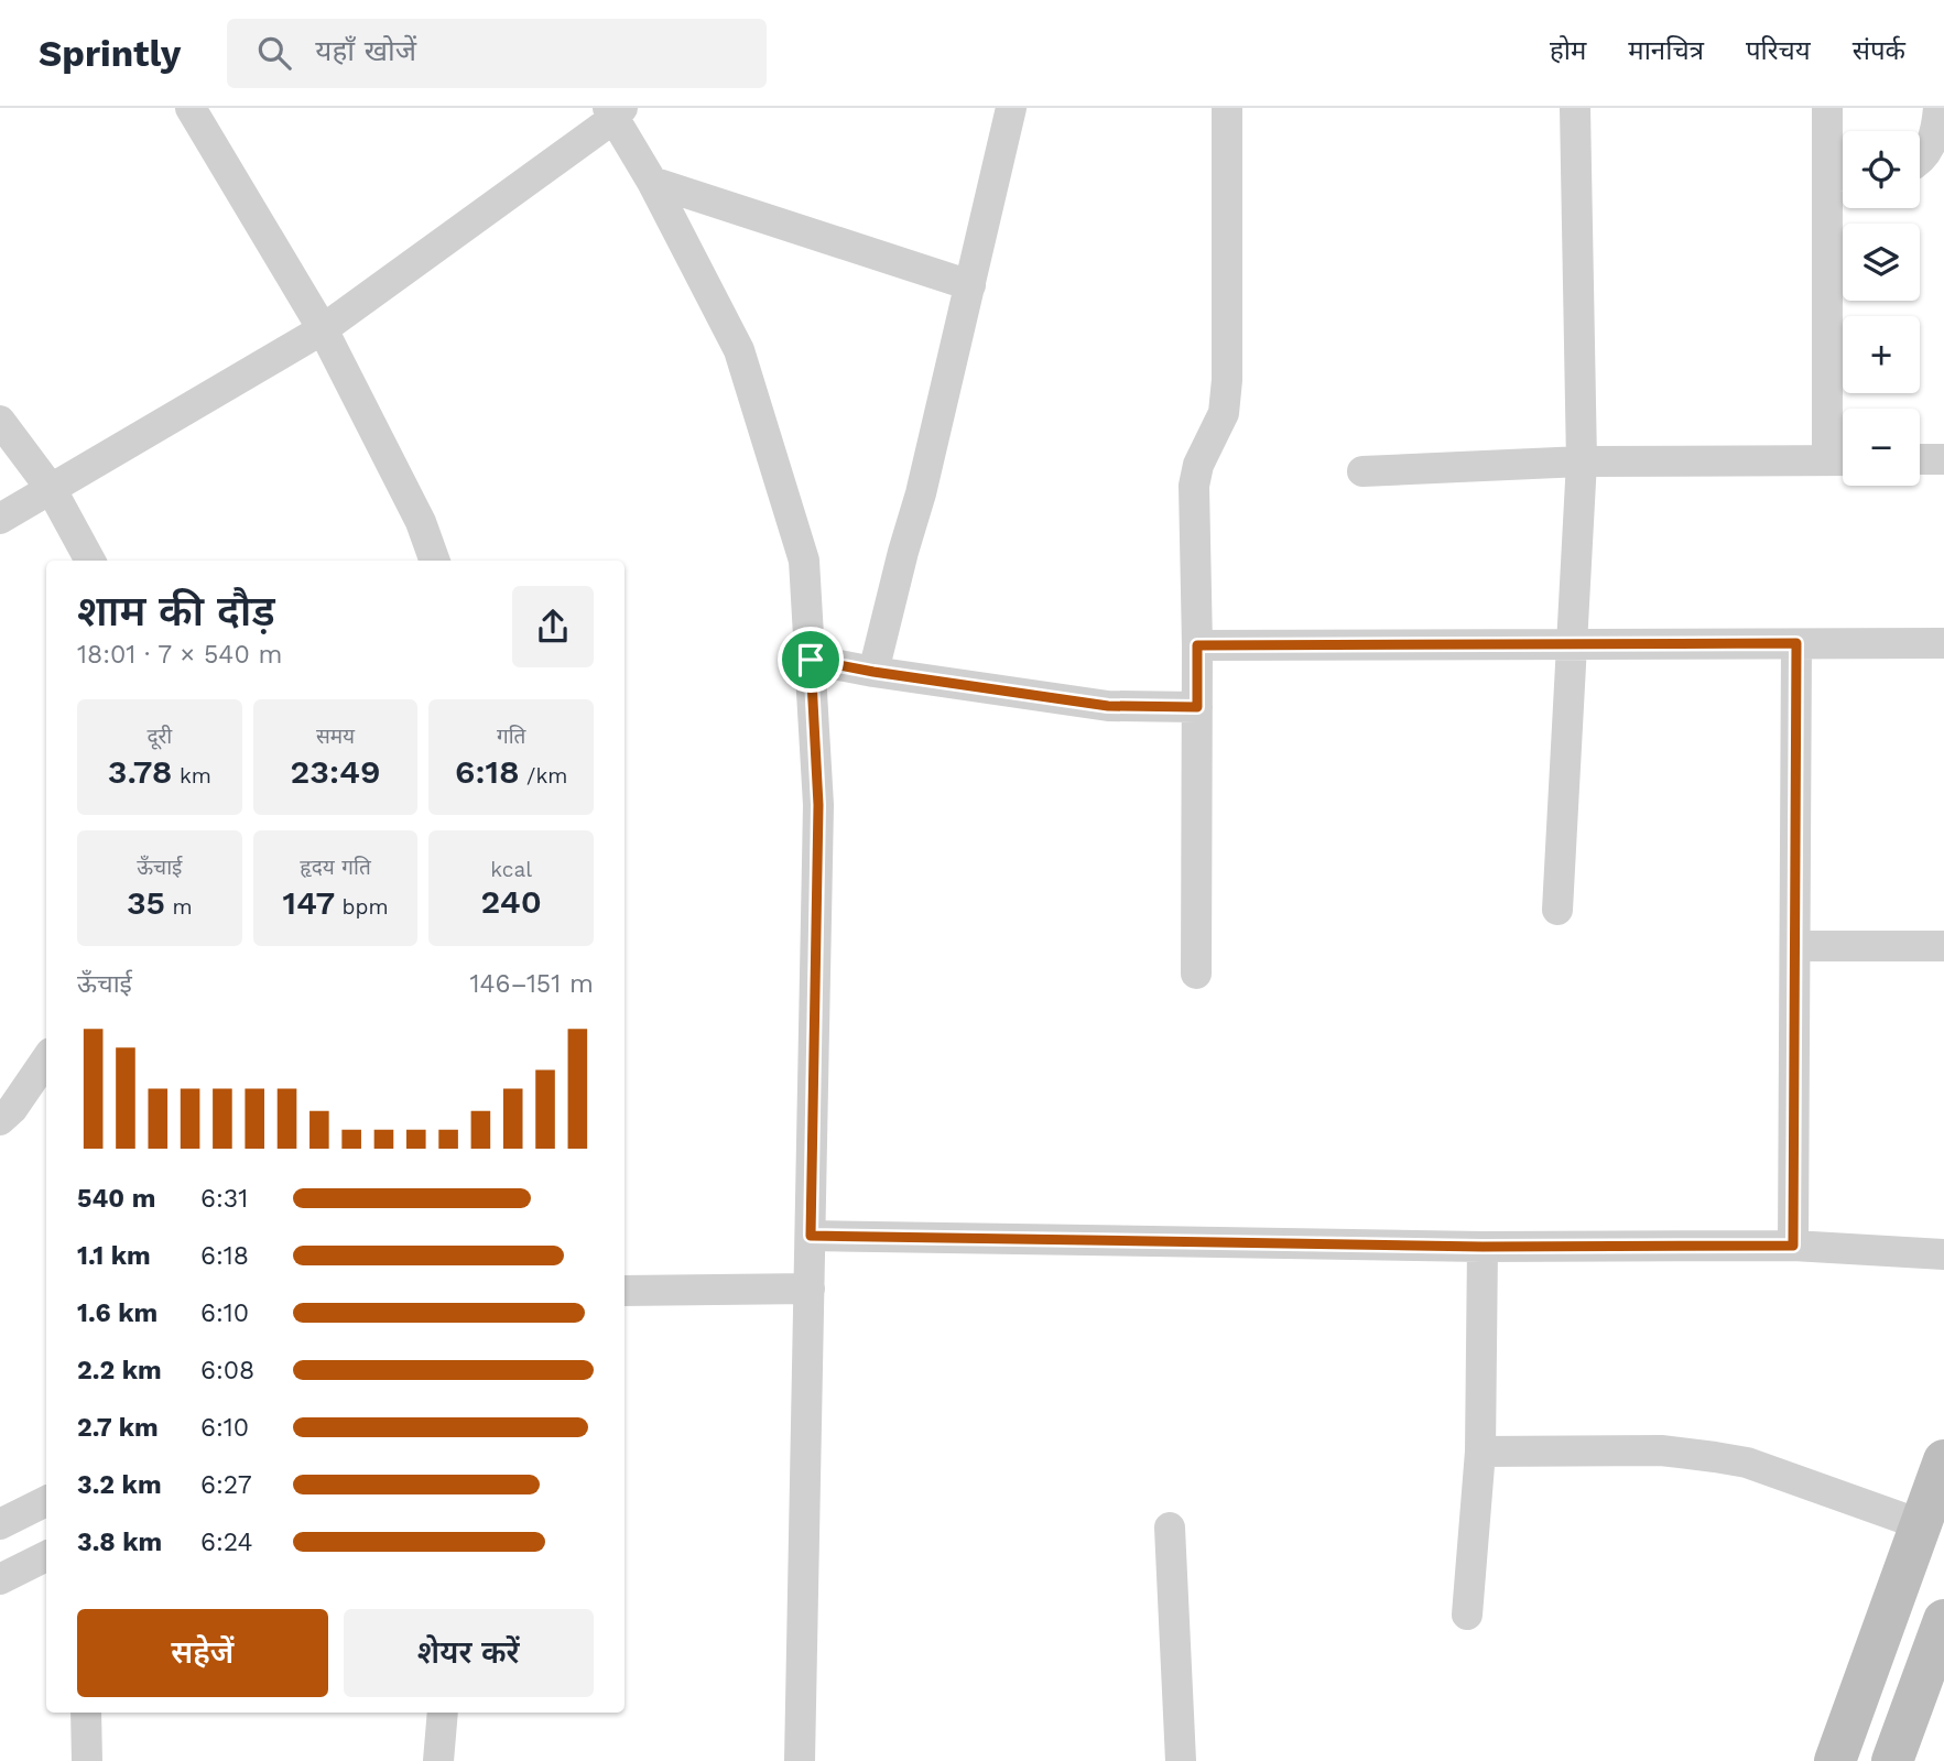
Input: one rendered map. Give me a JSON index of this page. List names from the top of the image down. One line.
{"page":{"header":"Sprintly","search":"यहाँ खोजें","nav":["होम","मानचित्र","परिचय","संपर्क"],"map_buttons":["+","−"],"heading":["शाम की दौड़","18:01 · 7 × 540 m"],"stats":[["दूरी","3.78 km"],["समय","23:49"],["गति","6:18 /km"],["ऊँचाई","35 m"],["हृदय गति","147 bpm"],["kcal","240"]],"chart":["ऊँचाई","146–151 m"],"list":[{"name":"540 m","note":"6:31"},{"name":"1.1 km","note":"6:18"},{"name":"1.6 km","note":"6:10"},{"name":"2.2 km","note":"6:08"},{"name":"2.7 km","note":"6:10"},{"name":"3.2 km","note":"6:27"},{"name":"3.8 km","note":"6:24"}],"buttons":["सहेजें","शेयर करें"]}}
